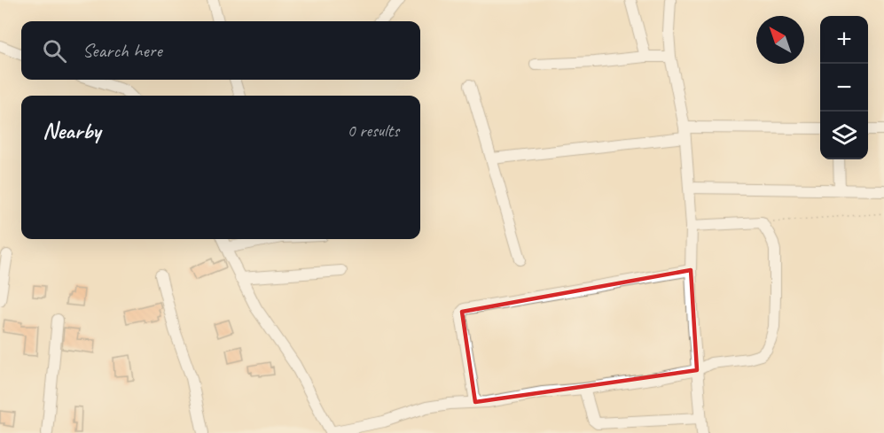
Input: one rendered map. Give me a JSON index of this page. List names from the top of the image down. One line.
{"north":"top left","page":{"map_buttons":["+","−"],"search":"Search here","heading":["Nearby","0 results"]}}
